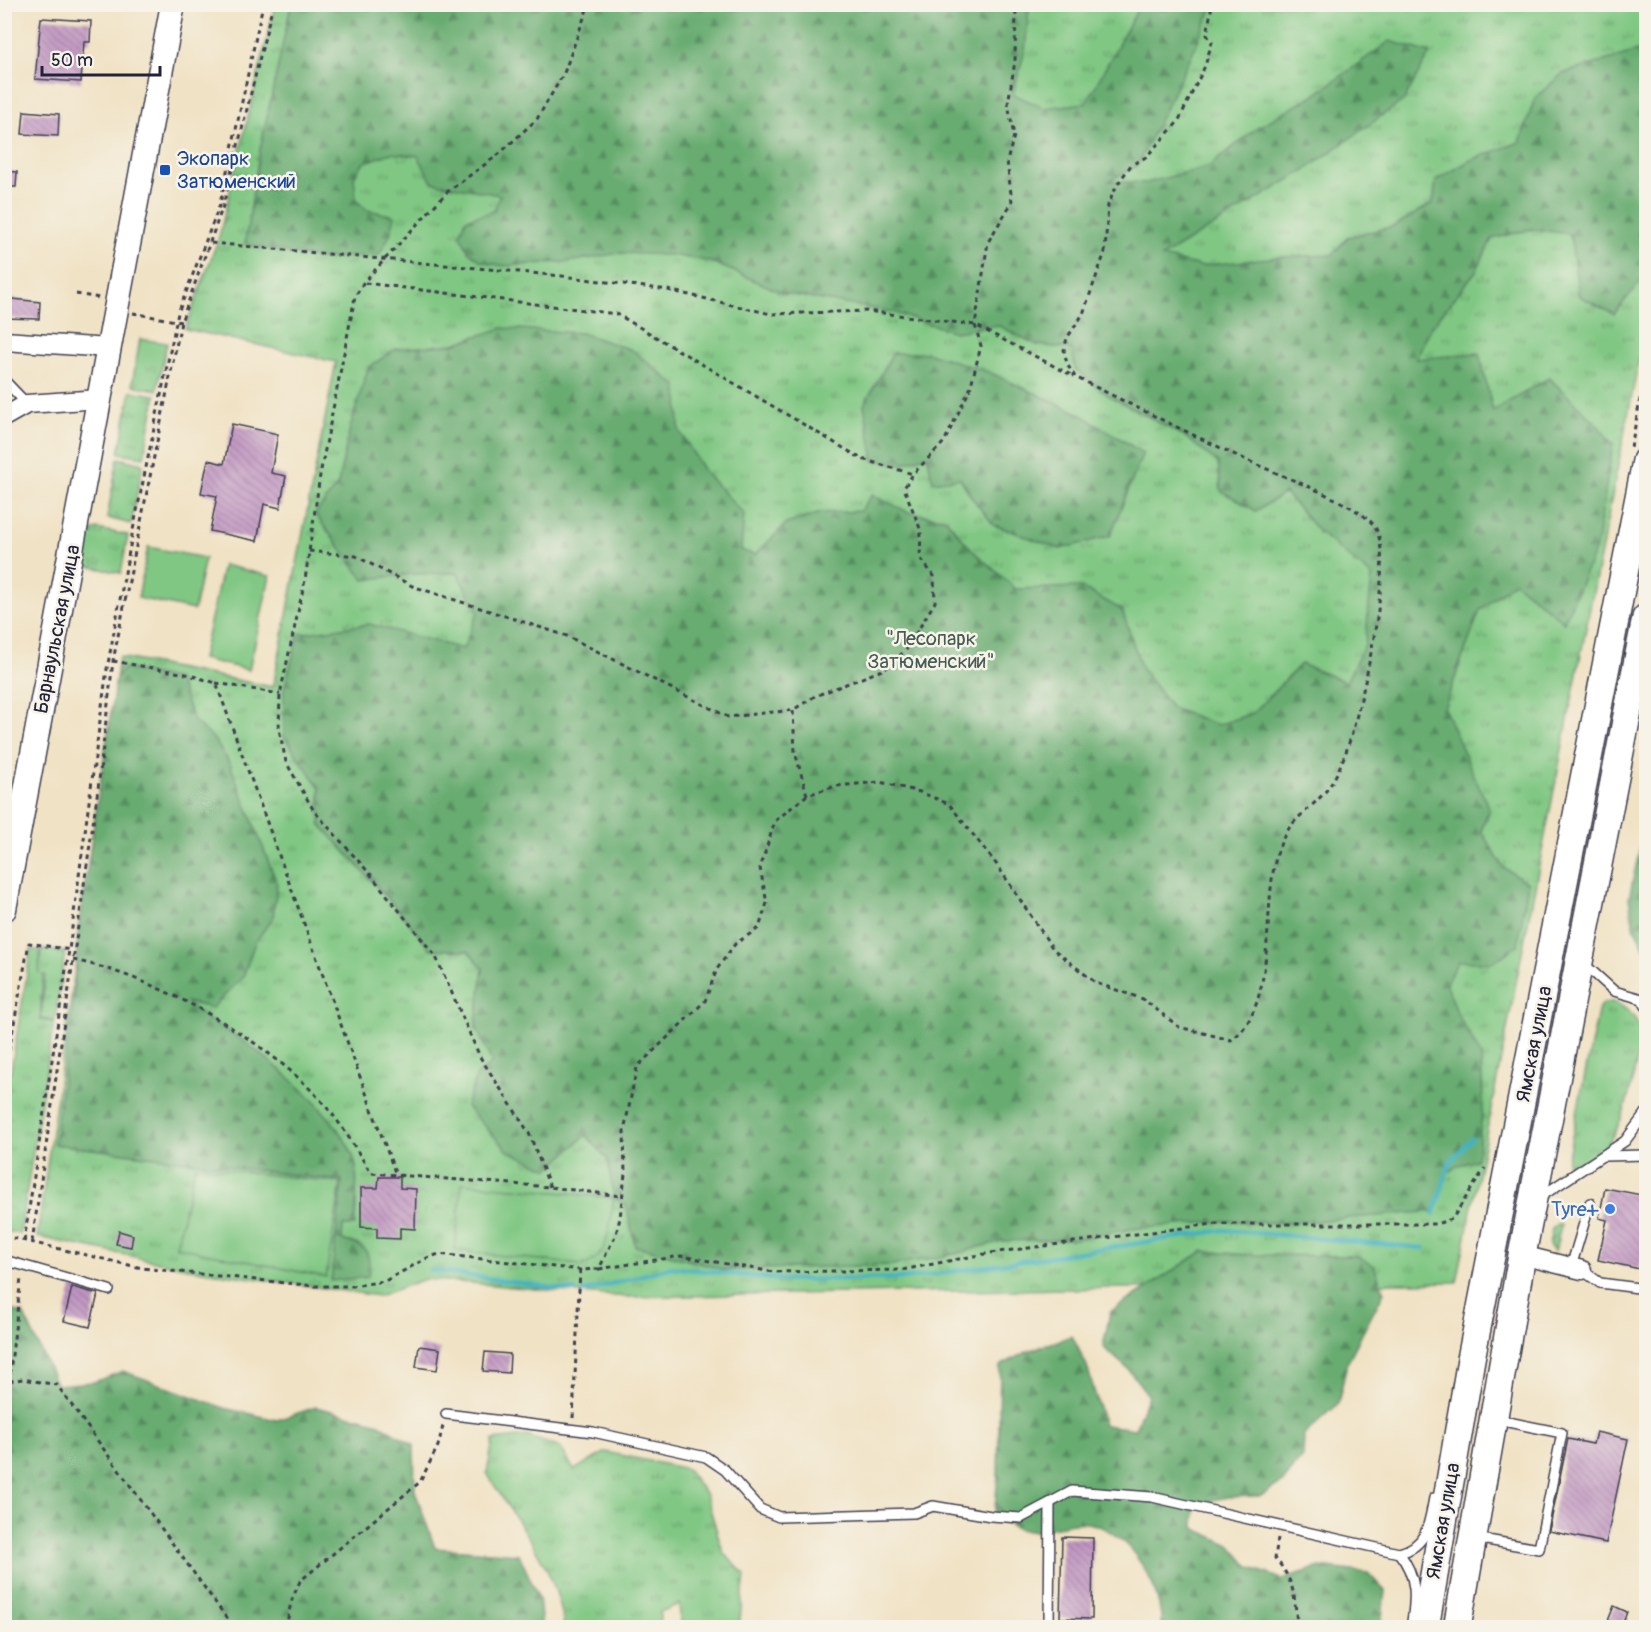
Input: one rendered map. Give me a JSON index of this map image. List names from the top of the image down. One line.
{"streets":{"main road":["Ямская улица"],"street":["Барнаульская улица"]},"parks":["\"Лесопарк Затюменский\""],"places":{"transit":["Экопарк Затюменский"],"other":["Tyre+"]},"scale_bar":"50 m"}
